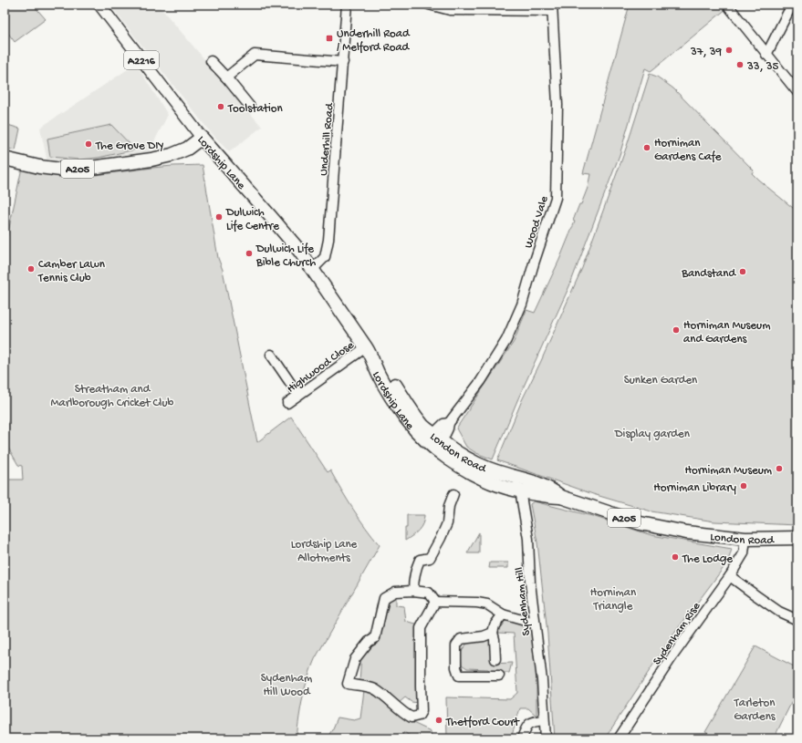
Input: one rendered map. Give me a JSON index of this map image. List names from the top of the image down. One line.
{"streets":{"highway":["Lordship Lane","A205","London Road"],"main road":["A2216"],"street":["Underhill Road","Wood Vale","Highwood Close","Sydenham Hill","Sydenham Rise"]},"crossings":[["Underhill Road","Lordship Lane"],["Lordship Lane","A205"],["Lordship Lane","Highwood Close"],["Lordship Lane","London Road"],["Wood Vale","London Road"],["Highwood Close","London Road"],["London Road","Sydenham Hill"],["London Road","Sydenham Rise"]],"parks":["Sunken Garden","Streatham and Marlborough Cricket Club","Display garden","Lordship Lane Allotments","Horniman Triangle","Sydenham Hill Wood","Tarleton Gardens"],"places":{"transit":["Underhill Road / Melford Road"],"other":["37, 39","33, 35","Toolstation","The Grove DIY","Horniman Gardens Cafe","Dulwich Life Centre","Dulwich Life Bible Church","Camber Lawn Tennis Club","Bandstand","Horniman Museum and Gardens","Horniman Museum","Horniman Library","The Lodge","Thetford Court"]}}
